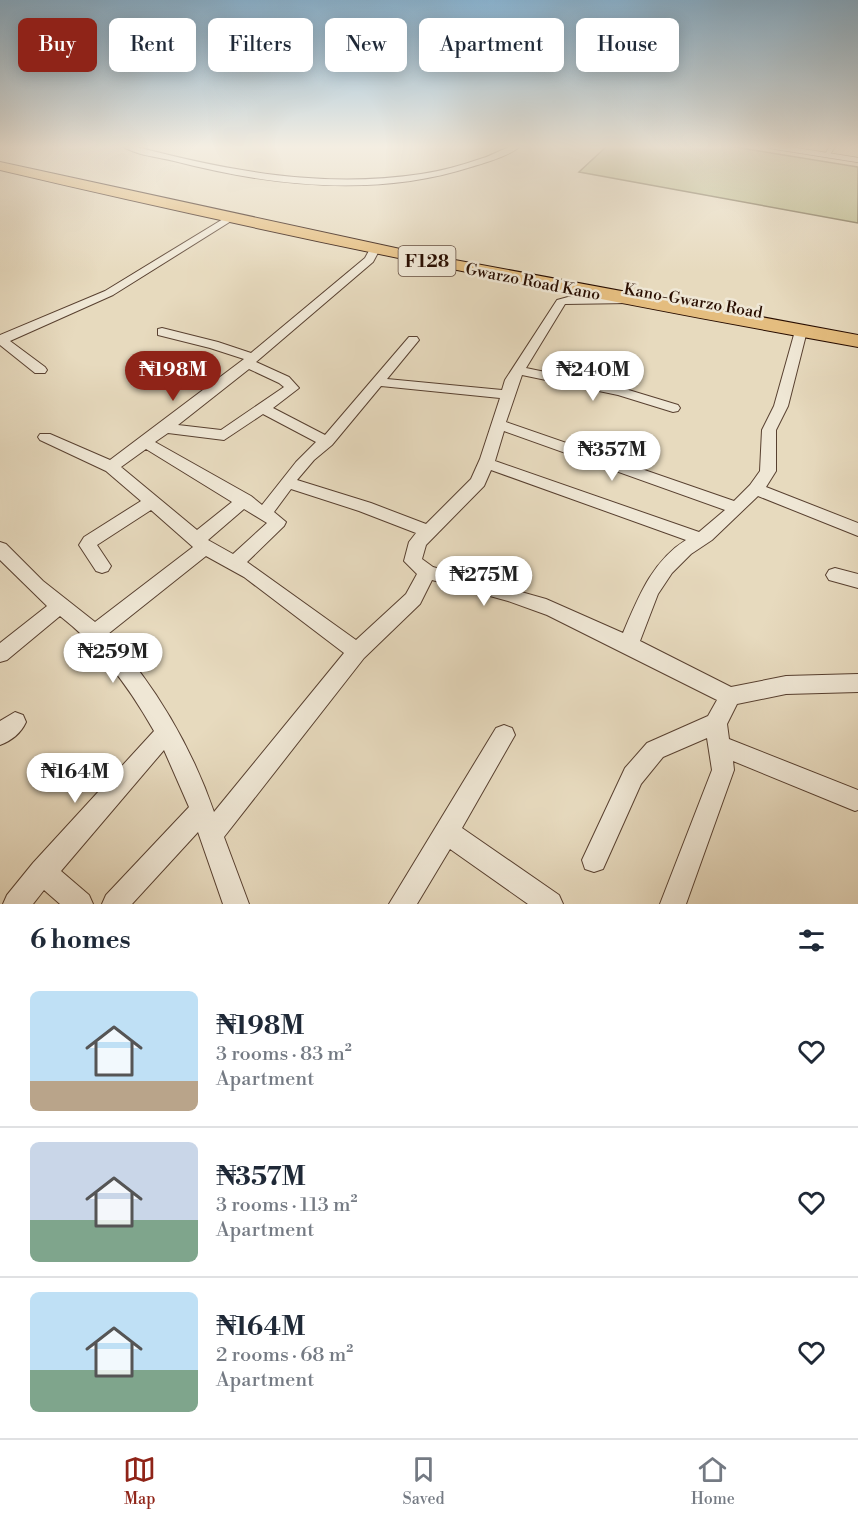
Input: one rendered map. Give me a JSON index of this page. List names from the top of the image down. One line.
{"streets":{"main road":["F128","Gwarzo Road Kano","Kano-Gwarzo Road"]},"page":{"chip":["Buy","Rent","Filters","New","Apartment","House"],"price":["₦198M","₦240M","₦357M","₦275M","₦259M","₦164M"],"heading":"6 homes","list":[{"name":"₦198M","note":"3 rooms · 83 m² · Apartment"},{"name":"₦357M","note":"3 rooms · 113 m² · Apartment"},{"name":"₦164M","note":"2 rooms · 68 m² · Apartment"}],"tabs":["Map","Saved","Home"]}}
